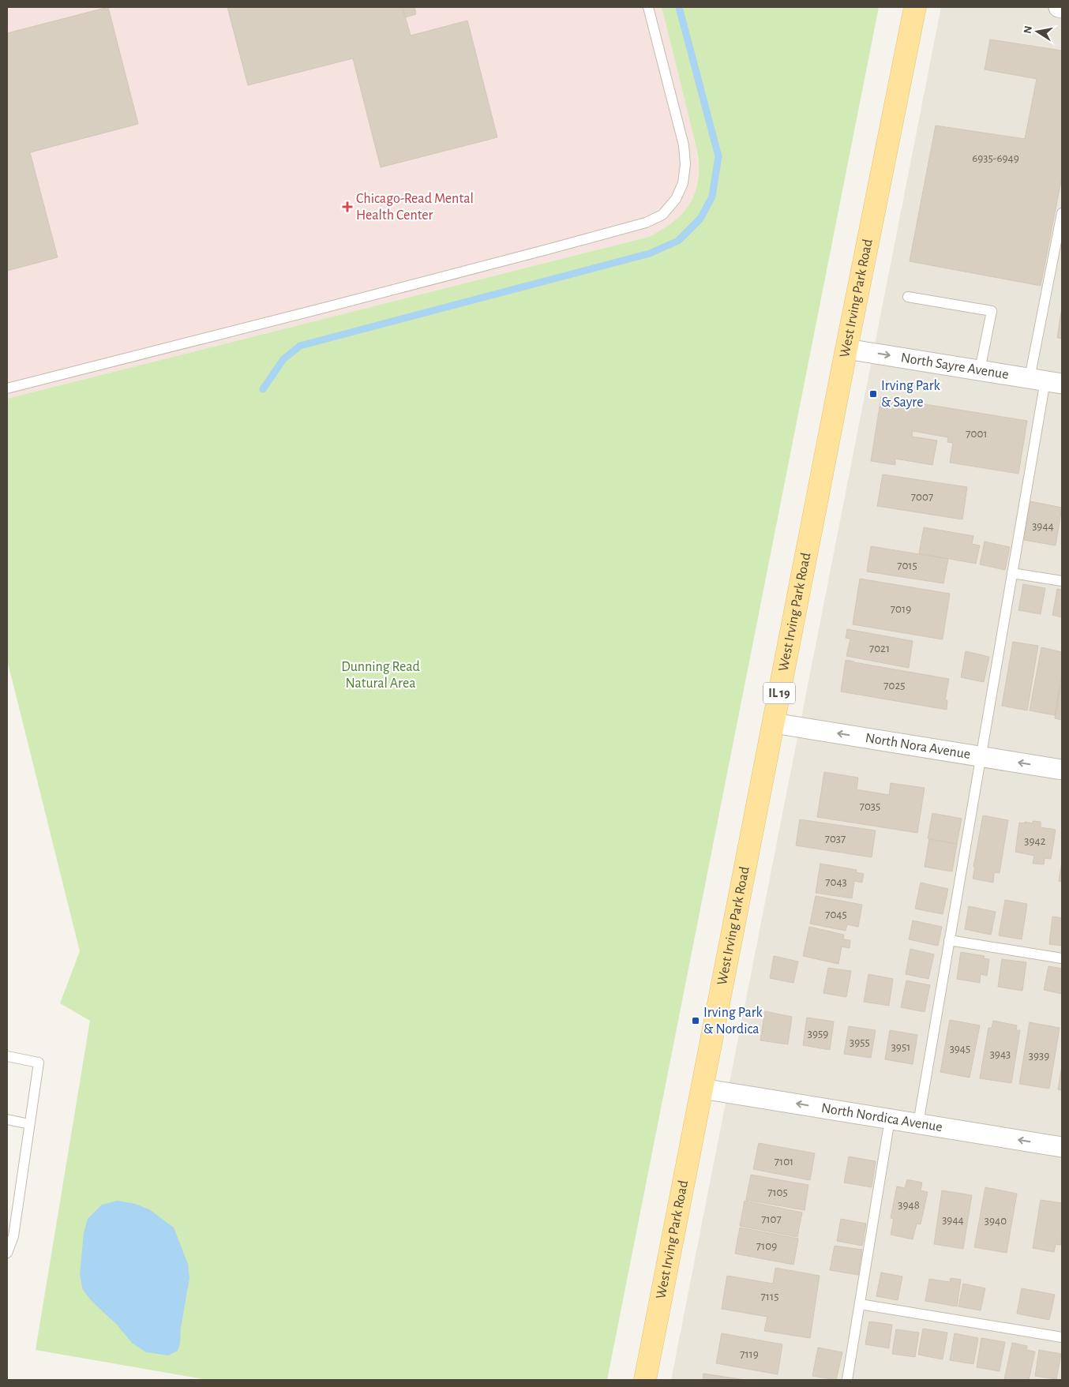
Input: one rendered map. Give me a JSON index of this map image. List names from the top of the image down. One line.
{"streets":{"main road":["West Irving Park Road","IL 19"],"street":["North Sayre Avenue","North Nora Avenue","North Nordica Avenue"]},"crossings":[["West Irving Park Road","North Sayre Avenue"],["West Irving Park Road","North Nora Avenue"],["West Irving Park Road","North Nordica Avenue"]],"one_way":["North Sayre Avenue","North Nora Avenue","North Nordica Avenue"],"parks":["Dunning Read Natural Area"],"places":{"health":["Chicago-Read Mental Health Center"],"transit":["Irving Park & Sayre","Irving Park & Nordica"]},"house_numbers":["6935-6949","7001","7007","3944","7015","7019","7021","7025","7035","7037","3942","7043","7045","3959","3955","3951","3945","3943","3939","7101","7105","3948","7107","3944","3940","7109","7115","7119"],"north":"left"}
